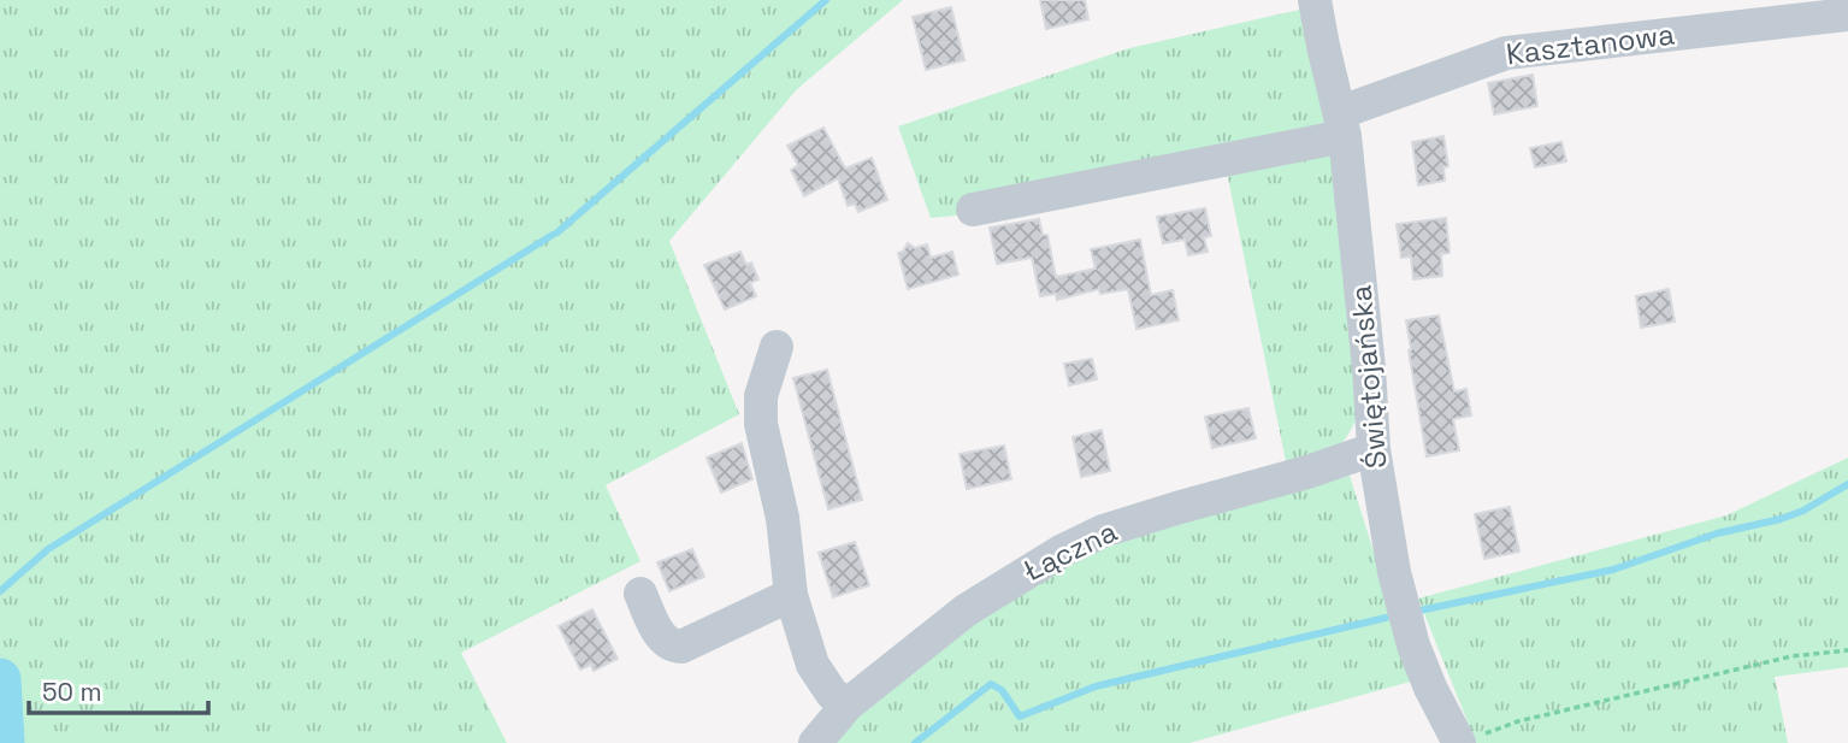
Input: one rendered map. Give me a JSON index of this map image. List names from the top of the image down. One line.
{"streets":{"street":["Kasztanowa","Świętojańska","Łączna"]},"crossings":[["Kasztanowa","Świętojańska"],["Świętojańska","Łączna"]],"scale_bar":"50 m"}
